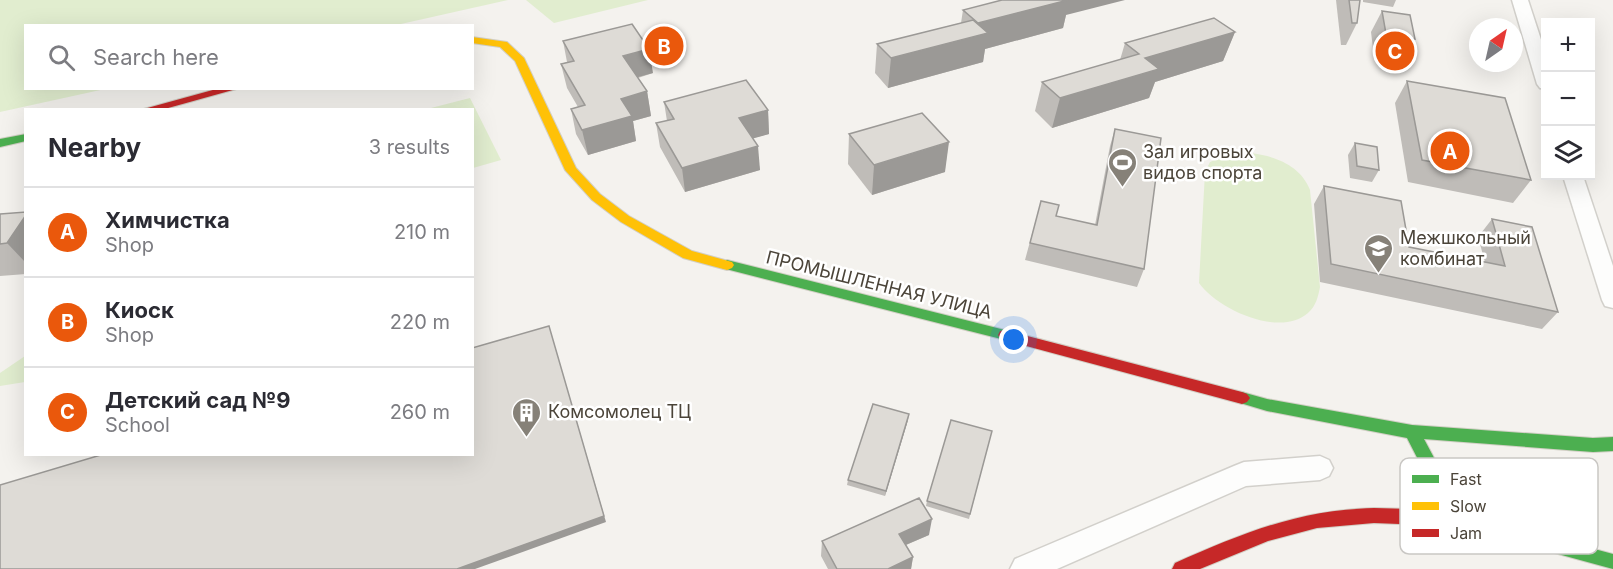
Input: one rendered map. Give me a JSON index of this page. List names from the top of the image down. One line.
{"streets":{"street":["ПРОМЫШЛЕННАЯ УЛИЦА"]},"places":{"sports":["Зал игровых видов спорта"],"school or university":["Межшкольный комбинат"],"building":["Комсомолец ТЦ"]},"legend":["Fast","Slow","Jam"],"north":"top right","page":{"map_buttons":["+","−"],"pins":["B","C","A"],"search":"Search here","heading":["Nearby","3 results"],"list":[{"mark":"A","name":"Химчистка","note":"Shop","value":"210 m"},{"mark":"B","name":"Киоск","note":"Shop","value":"220 m"},{"mark":"C","name":"Детский сад №9","note":"School","value":"260 m"}]}}
